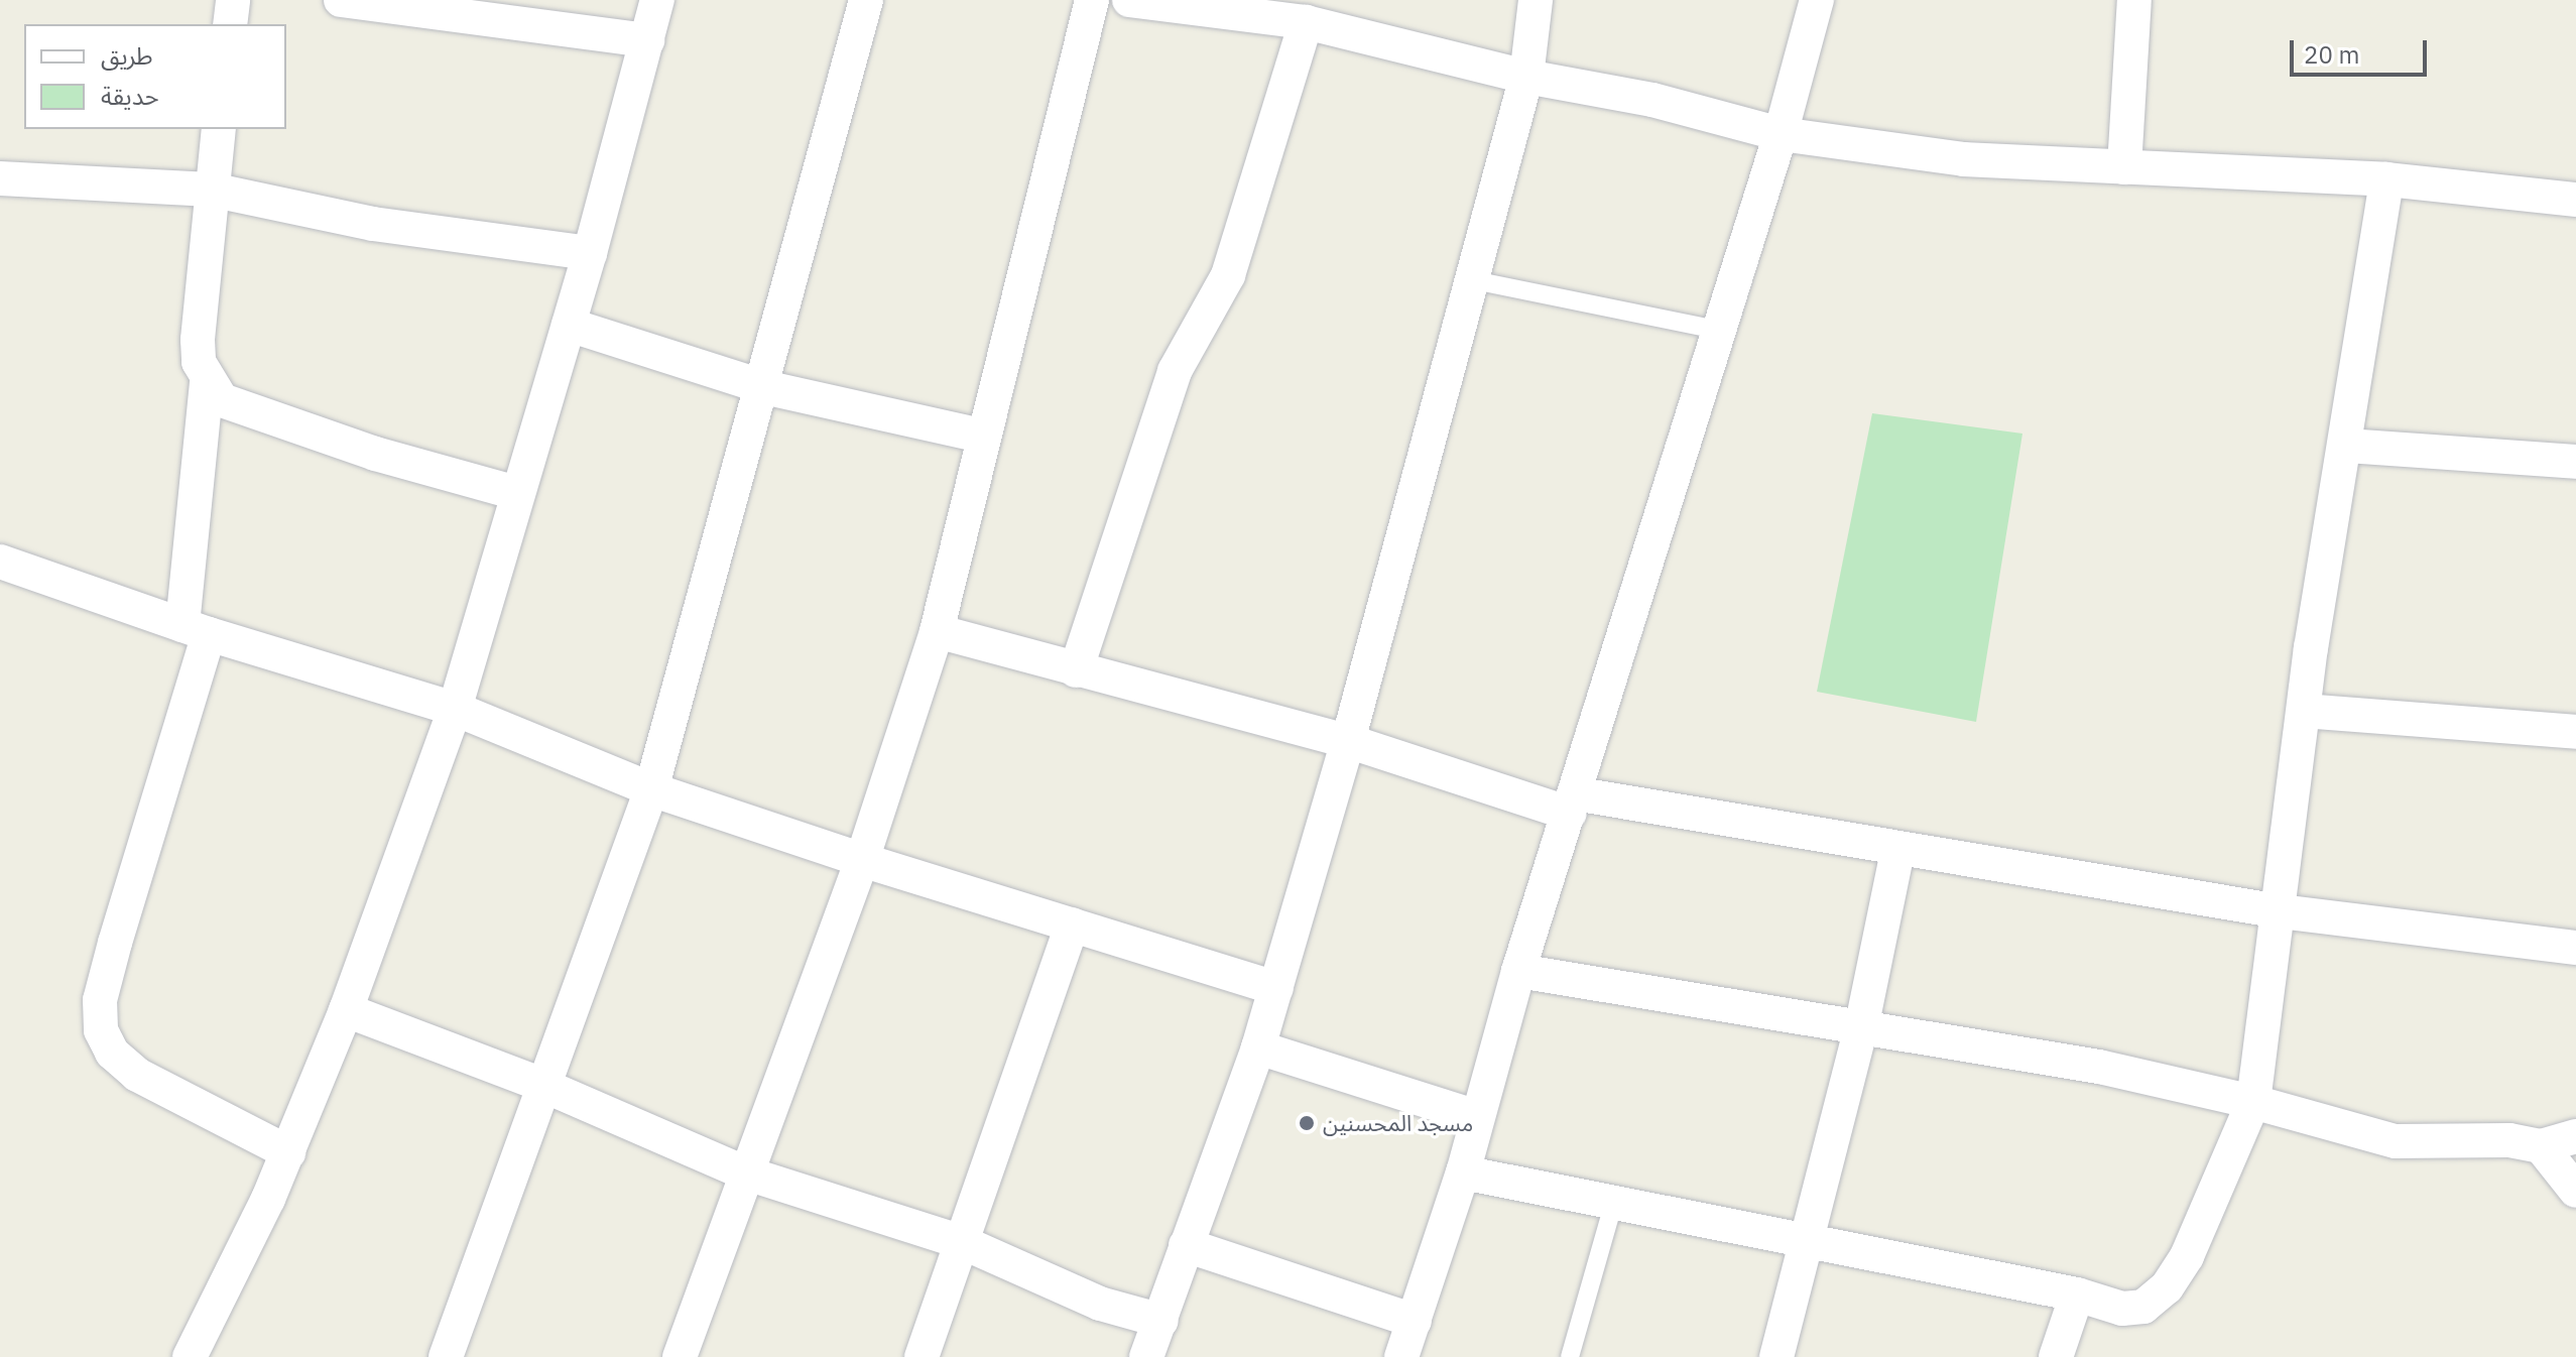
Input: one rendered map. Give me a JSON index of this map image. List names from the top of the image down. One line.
{"places":["مسجد المحسنين"],"legend":["طريق","حديقة"],"scale_bar":"20 m"}
